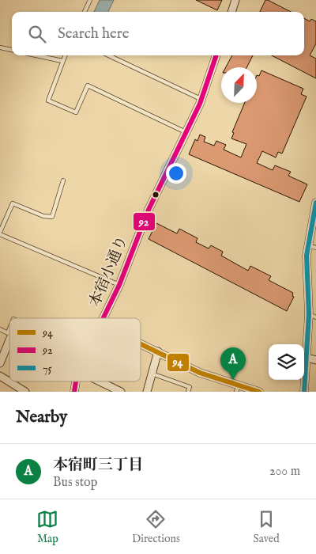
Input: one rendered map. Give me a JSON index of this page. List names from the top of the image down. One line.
{"streets":{"street":["本宿小通り"]},"lines":["transit line 92","transit line 75","transit line 94"],"legend":["94","92","75"],"north":"top right","page":{"search":"Search here","pins":"A","heading":"Nearby","list":[{"mark":"A","name":"本宿町三丁目","note":"Bus stop","value":"200 m"}],"nav":["Map","Directions","Saved"]}}
